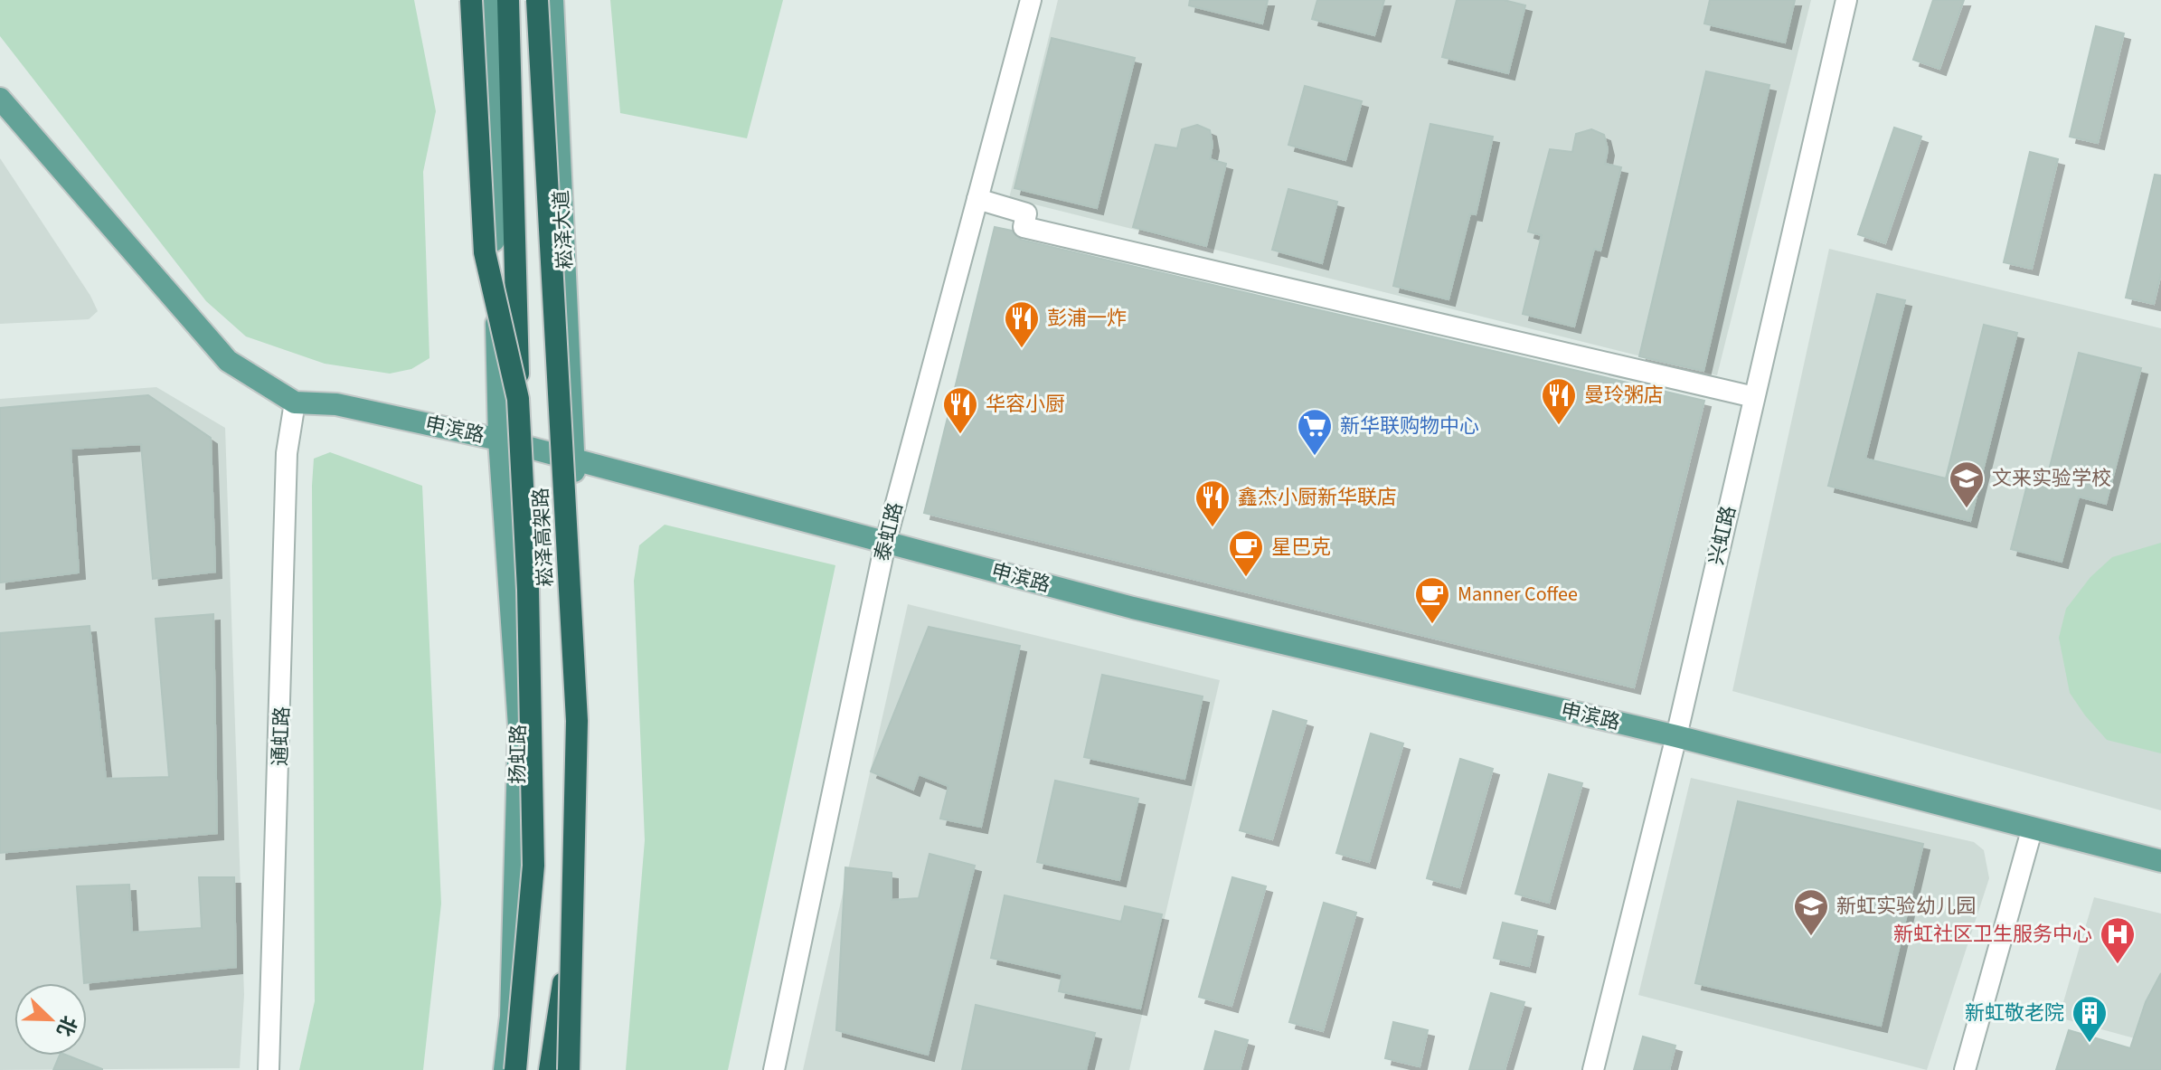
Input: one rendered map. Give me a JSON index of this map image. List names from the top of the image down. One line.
{"streets":{"highway":["崧泽高架路"],"main road":["崧泽大道","申滨路","扬虹路"],"street":["泰虹路","兴虹路","通虹路"]},"crossings":[["崧泽大道","申滨路"],["申滨路","泰虹路"],["申滨路","兴虹路"],["申滨路","通虹路"],["申滨路","扬虹路"]],"places":{"restaurant":["彭浦一炸","曼玲粥店","华容小厨","鑫杰小厨新华联店"],"supermarket":["新华联购物中心"],"school or university":["文来实验学校","新虹实验幼儿园"],"cafe":["星巴克","Manner Coffee"],"hospital":["新虹社区卫生服务中心"],"building":["新虹敬老院"]},"north":"bottom right"}
